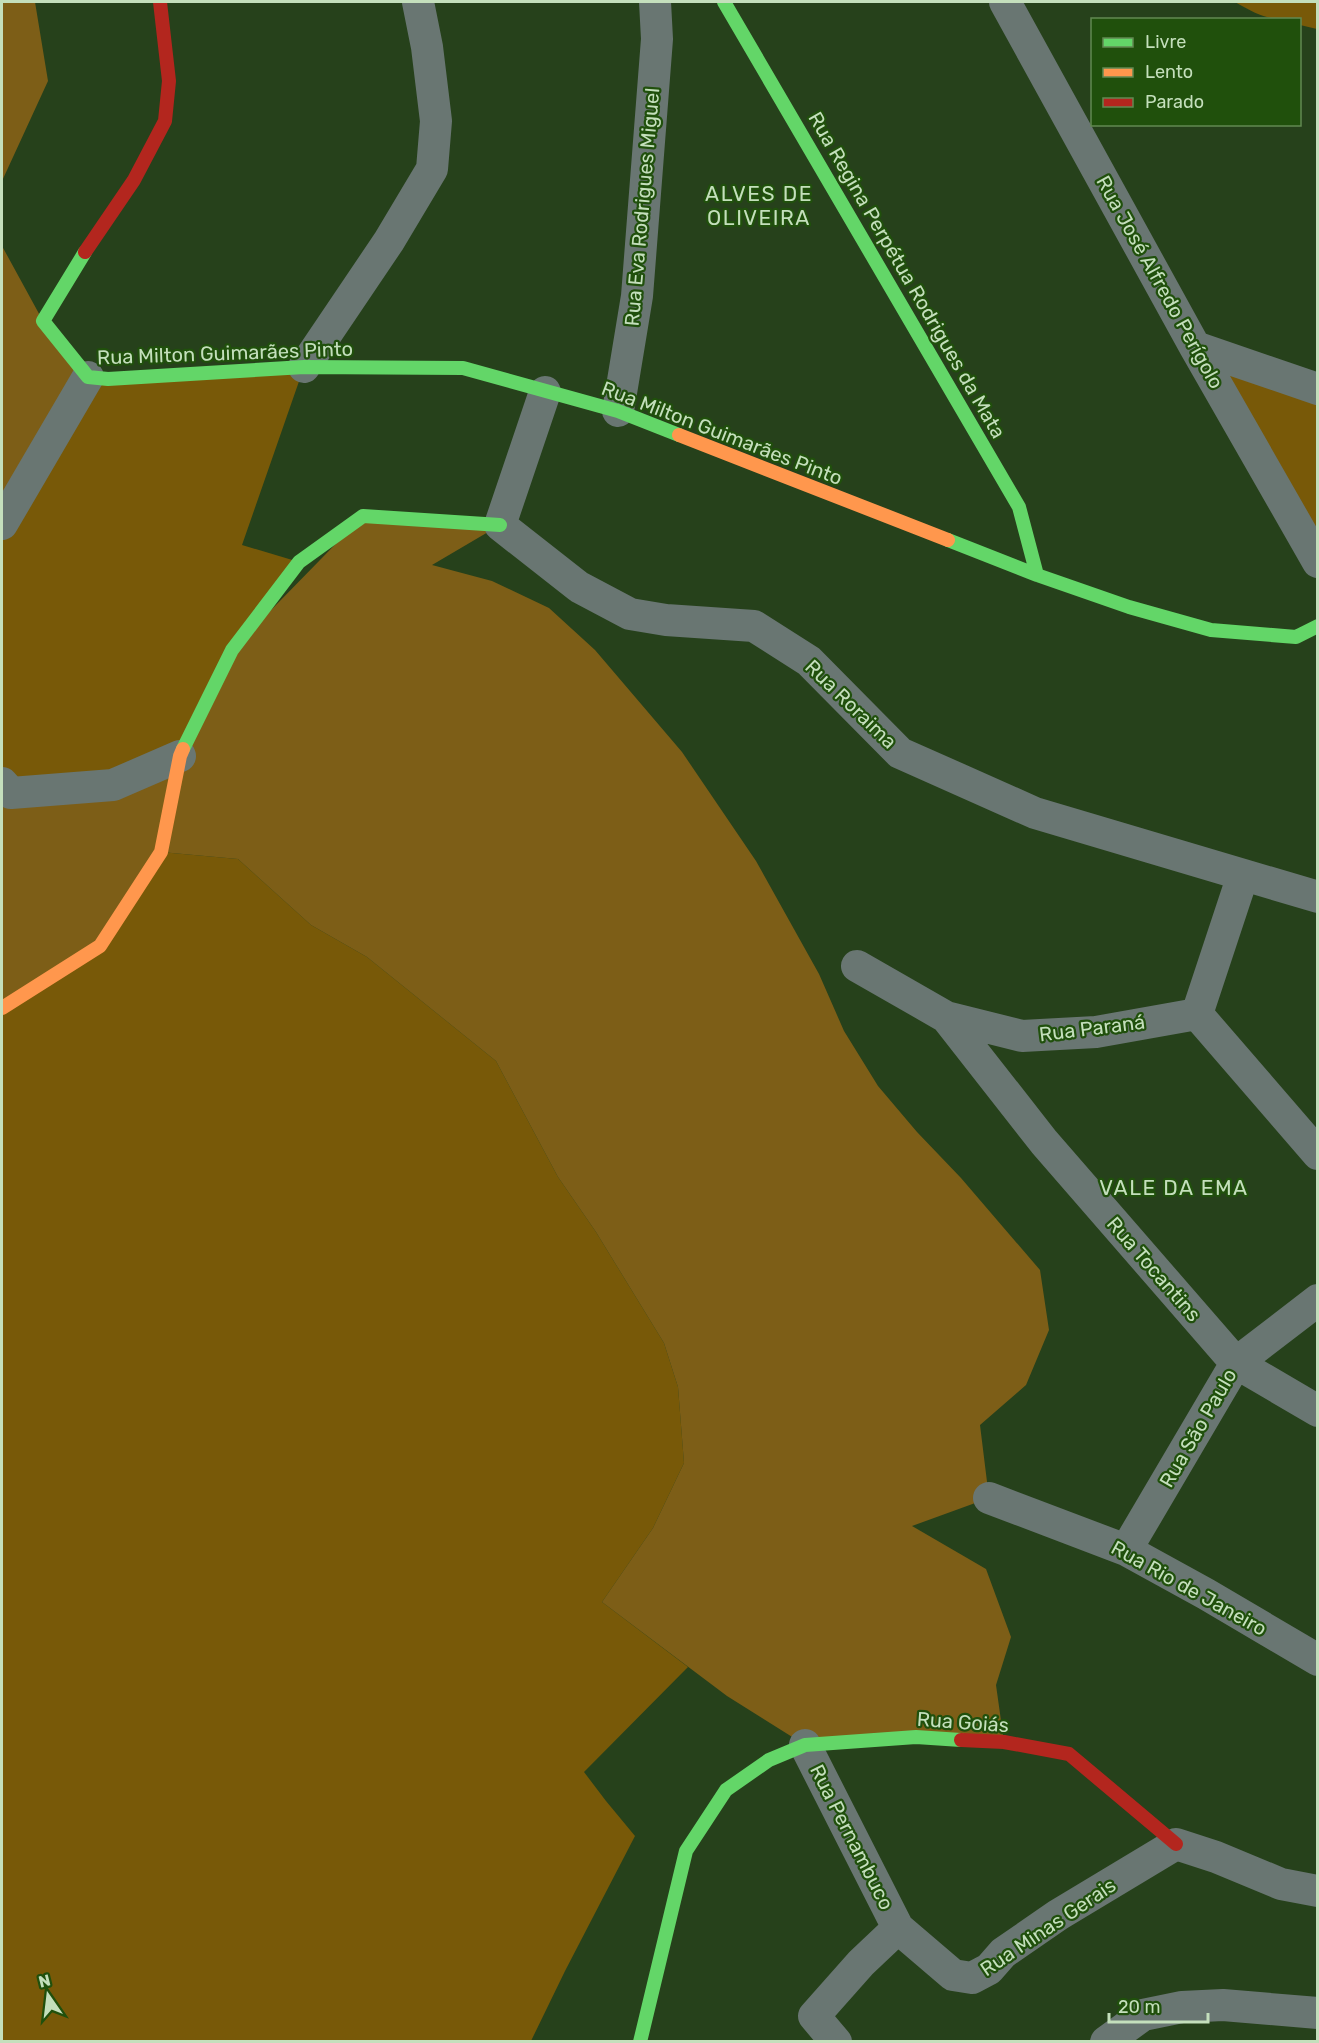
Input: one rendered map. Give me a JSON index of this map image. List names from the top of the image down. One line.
{"streets":{"street":["Rua Eva Rodrigues Miguel","Rua Regina Perpétua Rodrigues da Mata","Rua José Alfredo Perígolo","Rua Milton Guimarães Pinto","Rua Roraima","Rua Paraná","Rua Tocantins","Rua São Paulo","Rua Rio de Janeiro","Rua Goiás","Rua Pernambuco","Rua Minas Gerais"]},"crossings":[["Rua Eva Rodrigues Miguel","Rua Milton Guimarães Pinto"],["Rua Regina Perpétua Rodrigues da Mata","Rua Milton Guimarães Pinto"],["Rua Paraná","Rua Tocantins"],["Rua Tocantins","Rua São Paulo"],["Rua São Paulo","Rua Rio de Janeiro"],["Rua Goiás","Rua Pernambuco"],["Rua Goiás","Rua Minas Gerais"],["Rua Pernambuco","Rua Minas Gerais"]],"districts":["ALVES DE OLIVEIRA","VALE DA EMA"],"legend":["Livre","Lento","Parado"],"scale_bar":"20 m","north":"top"}
